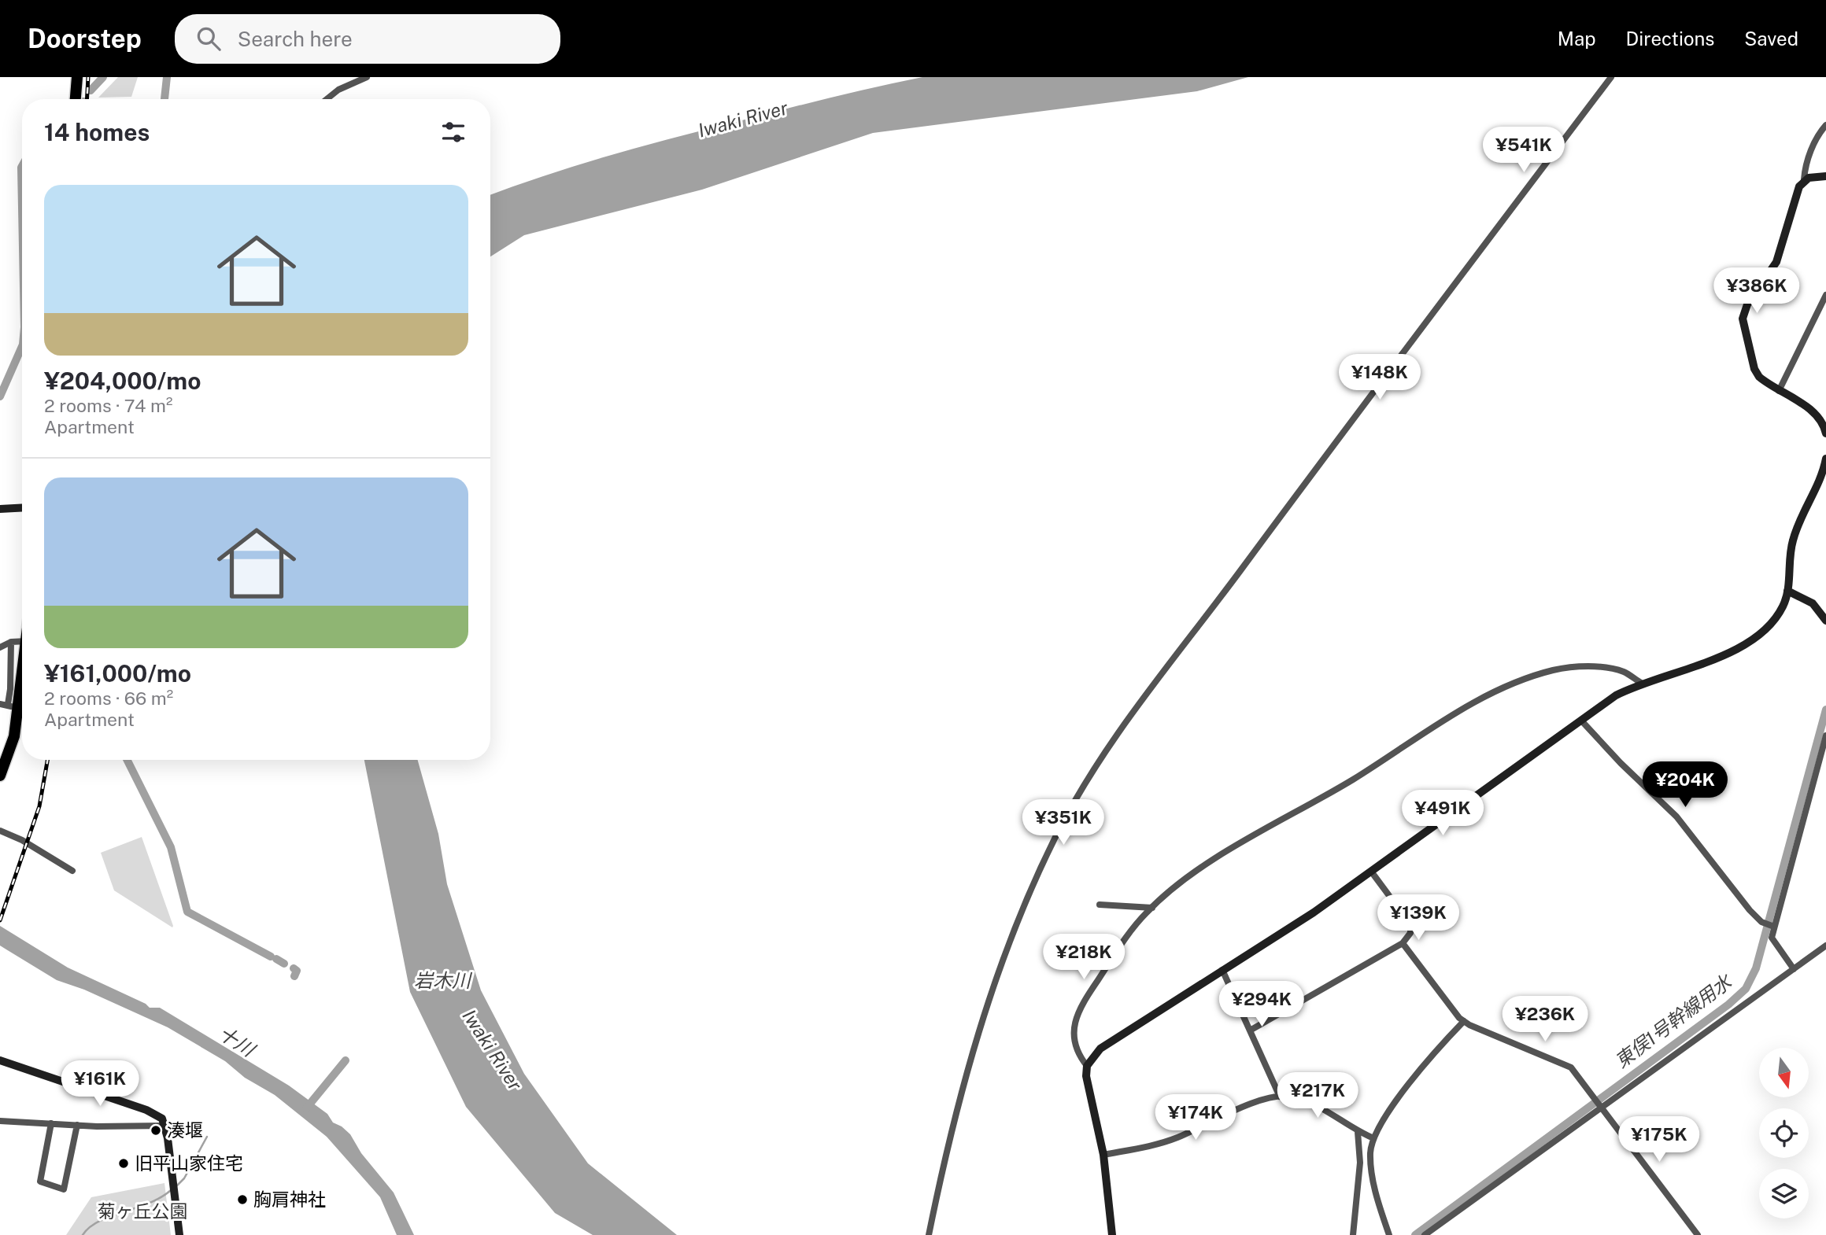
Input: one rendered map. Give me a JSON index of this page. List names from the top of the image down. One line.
{"water":["Iwaki River","岩木川","東俣1号幹線用水","十川"],"parks":["菊ヶ丘公園"],"places":["湊堰","旧平山家住宅","胸肩神社"],"north":"bottom","page":{"header":"Doorstep","search":"Search here","nav":["Map","Directions","Saved"],"heading":"14 homes","price":["¥541K","¥386K","¥148K","¥204K","¥491K","¥351K","¥139K","¥218K","¥294K","¥236K","¥161K","¥217K","¥174K","¥175K"],"list":[{"name":"¥204,000/mo","note":"2 rooms · 74 m² · Apartment"},{"name":"¥161,000/mo","note":"2 rooms · 66 m² · Apartment"}]}}
